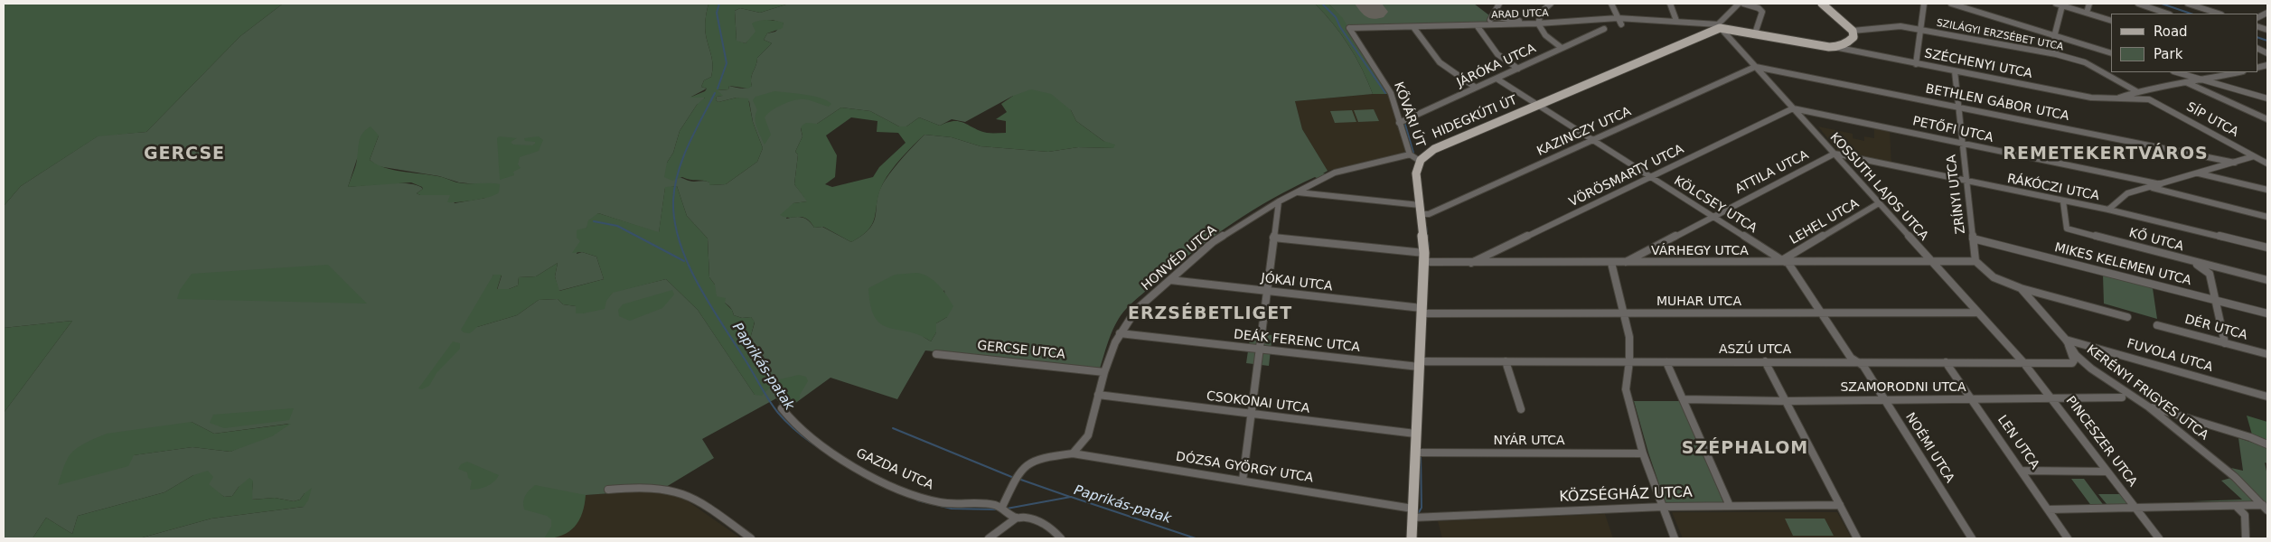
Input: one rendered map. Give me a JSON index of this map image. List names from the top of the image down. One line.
{"streets":{"main road":["HIDEGKÚTI ÚT"],"street":["ARAD UTCA","SZILÁGYI ERZSÉBET UTCA","SZÉCHENYI UTCA","JÁRÓKA UTCA","BETHLEN GÁBOR UTCA","KŐVÁRI ÚT","SÍP UTCA","PETŐFI UTCA","KAZINCZY UTCA","ATTILA UTCA","VÖRÖSMARTY UTCA","KOSSUTH LAJOS UTCA","RÁKÓCZI UTCA","ZRÍNYI UTCA","KÖLCSEY UTCA","LEHEL UTCA","KŐ UTCA","VÁRHEGY UTCA","HONVÉD UTCA","MIKES KELEMEN UTCA","JÓKAI UTCA","MUHAR UTCA","DÉR UTCA","DEÁK FERENC UTCA","ASZÚ UTCA","GERCSE UTCA","FUVOLA UTCA","SZAMORODNI UTCA","KERÉNYI FRIGYES UTCA","CSOKONAI UTCA","NYÁR UTCA","PINCESZER UTCA","LEN UTCA","NOÉMI UTCA","DÓZSA GYÖRGY UTCA","GAZDA UTCA","KÖZSÉGHÁZ UTCA"]},"crossings":[["ARAD UTCA","KŐVÁRI ÚT"],["ARAD UTCA","HIDEGKÚTI ÚT"],["ARAD UTCA","KOSSUTH LAJOS UTCA"],["SZILÁGYI ERZSÉBET UTCA","SZÉCHENYI UTCA"],["SZÉCHENYI UTCA","SÍP UTCA"],["SZÉCHENYI UTCA","ZRÍNYI UTCA"],["JÁRÓKA UTCA","KŐVÁRI ÚT"],["JÁRÓKA UTCA","KÖLCSEY UTCA"],["BETHLEN GÁBOR UTCA","KAZINCZY UTCA"],["BETHLEN GÁBOR UTCA","KOSSUTH LAJOS UTCA"],["BETHLEN GÁBOR UTCA","ZRÍNYI UTCA"],["KŐVÁRI ÚT","HIDEGKÚTI ÚT"],["KŐVÁRI ÚT","HONVÉD UTCA"],["HIDEGKÚTI ÚT","KOSSUTH LAJOS UTCA"],["HIDEGKÚTI ÚT","KÖLCSEY UTCA"],["PETŐFI UTCA","VÖRÖSMARTY UTCA"],["PETŐFI UTCA","KOSSUTH LAJOS UTCA"],["PETŐFI UTCA","ZRÍNYI UTCA"],["KAZINCZY UTCA","KOSSUTH LAJOS UTCA"],["KAZINCZY UTCA","KÖLCSEY UTCA"],["ATTILA UTCA","KOSSUTH LAJOS UTCA"],["ATTILA UTCA","RÁKÓCZI UTCA"],["ATTILA UTCA","KÖLCSEY UTCA"],["ATTILA UTCA","VÁRHEGY UTCA"],["VÖRÖSMARTY UTCA","KOSSUTH LAJOS UTCA"],["VÖRÖSMARTY UTCA","KÖLCSEY UTCA"],["VÖRÖSMARTY UTCA","VÁRHEGY UTCA"],["KOSSUTH LAJOS UTCA","RÁKÓCZI UTCA"],["KOSSUTH LAJOS UTCA","LEHEL UTCA"],["KOSSUTH LAJOS UTCA","VÁRHEGY UTCA"],["KOSSUTH LAJOS UTCA","MUHAR UTCA"],["KOSSUTH LAJOS UTCA","ASZÚ UTCA"],["KOSSUTH LAJOS UTCA","PINCESZER UTCA"],["RÁKÓCZI UTCA","ZRÍNYI UTCA"],["RÁKÓCZI UTCA","KŐ UTCA"],["ZRÍNYI UTCA","VÁRHEGY UTCA"],["ZRÍNYI UTCA","MIKES KELEMEN UTCA"],["KÖLCSEY UTCA","LEHEL UTCA"],["KÖLCSEY UTCA","VÁRHEGY UTCA"],["KÖLCSEY UTCA","NOÉMI UTCA"],["LEHEL UTCA","VÁRHEGY UTCA"],["LEHEL UTCA","NOÉMI UTCA"],["VÁRHEGY UTCA","NOÉMI UTCA"],["HONVÉD UTCA","JÓKAI UTCA"],["HONVÉD UTCA","DEÁK FERENC UTCA"],["HONVÉD UTCA","GERCSE UTCA"],["HONVÉD UTCA","CSOKONAI UTCA"],["HONVÉD UTCA","DÓZSA GYÖRGY UTCA"],["JÓKAI UTCA","MUHAR UTCA"],["MUHAR UTCA","NOÉMI UTCA"],["DEÁK FERENC UTCA","ASZÚ UTCA"],["ASZÚ UTCA","FUVOLA UTCA"],["ASZÚ UTCA","KERÉNYI FRIGYES UTCA"],["ASZÚ UTCA","PINCESZER UTCA"],["ASZÚ UTCA","LEN UTCA"],["ASZÚ UTCA","NOÉMI UTCA"],["FUVOLA UTCA","KERÉNYI FRIGYES UTCA"],["SZAMORODNI UTCA","PINCESZER UTCA"],["SZAMORODNI UTCA","LEN UTCA"],["SZAMORODNI UTCA","NOÉMI UTCA"],["DÓZSA GYÖRGY UTCA","GAZDA UTCA"],["DÓZSA GYÖRGY UTCA","KÖZSÉGHÁZ UTCA"]],"districts":["GERCSE","REMETEKERTVÁROS","ERZSÉBETLIGET","SZÉPHALOM"],"water":["Paprikás-patak"],"legend":["Road","Park"]}
